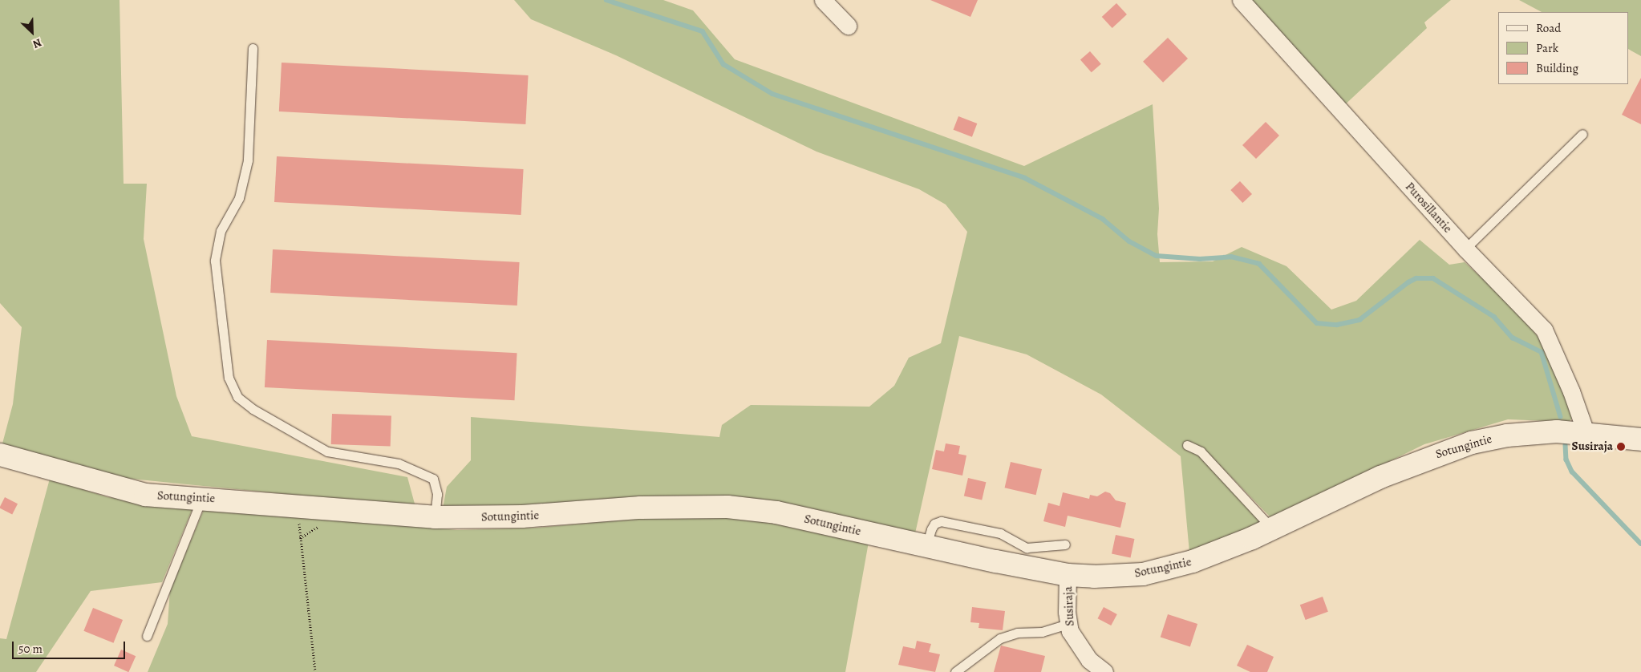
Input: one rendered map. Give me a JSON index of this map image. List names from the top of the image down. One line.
{"streets":{"street":["Purosillantie","Sotungintie","Susiraja"]},"crossings":[["Purosillantie","Sotungintie"],["Sotungintie","Susiraja"]],"places":["Susiraja"],"legend":["Road","Park","Building"],"scale_bar":"50 m","north":"bottom right"}
